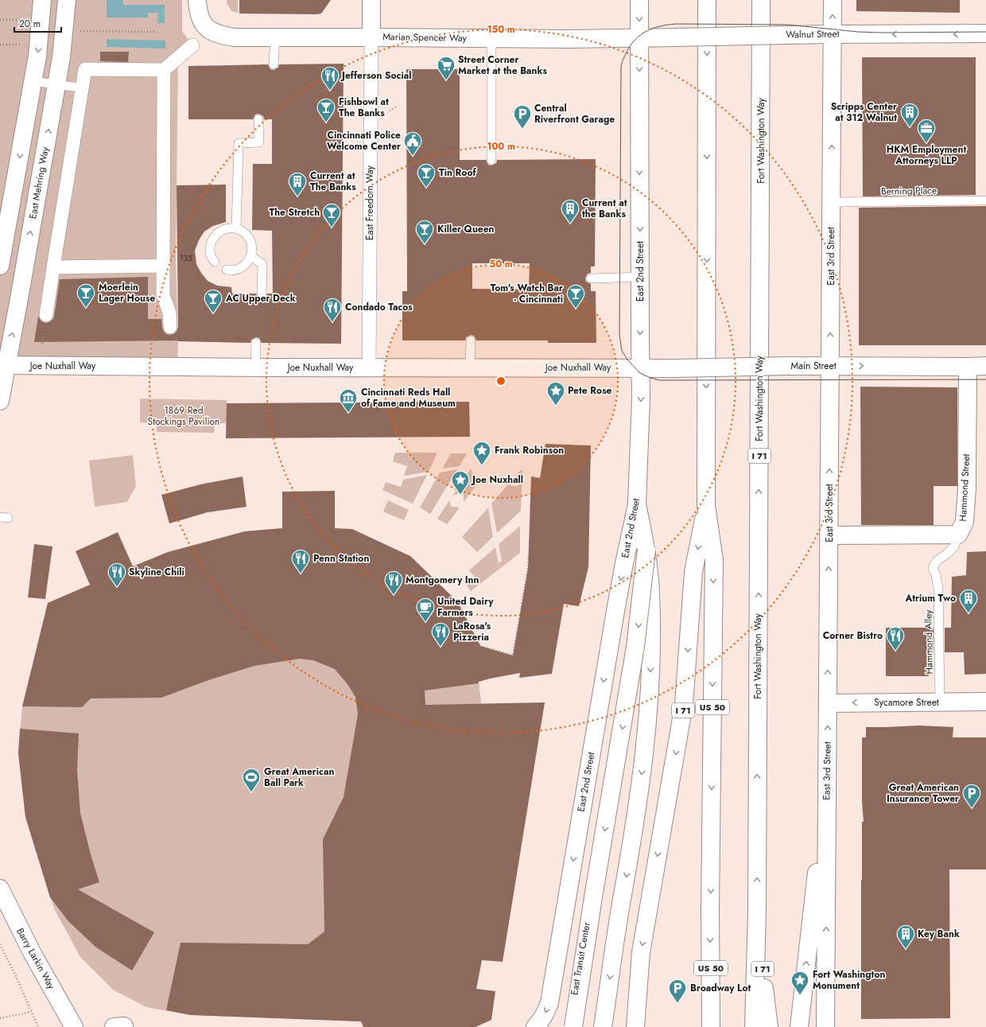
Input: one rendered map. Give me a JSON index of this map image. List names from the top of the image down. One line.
{"streets":{"main road":["Walnut Street","Marian Spencer Way","Fort Washington Way","East Mehring Way","East Freedom Way","East 3rd Street","East 2nd Street","Joe Nuxhall Way","Main Street","I 71","Hammond Street","Sycamore Street","US 50","Barry Larkin Way"],"lane":["Berning Place","Hammond Alley","East Transit Center"]},"crossings":[["Walnut Street","Marian Spencer Way"],["Walnut Street","East 3rd Street"],["Walnut Street","East 2nd Street"],["Marian Spencer Way","East Freedom Way"],["Marian Spencer Way","East 2nd Street"],["Fort Washington Way","I 71"],["East Mehring Way","Joe Nuxhall Way"],["Berning Place","East 3rd Street"],["East Freedom Way","Joe Nuxhall Way"],["East 3rd Street","Main Street"],["East 3rd Street","Hammond Street"],["East 3rd Street","Sycamore Street"],["East 2nd Street","Joe Nuxhall Way"],["East 2nd Street","Main Street"],["Joe Nuxhall Way","Main Street"],["Main Street","Hammond Street"],["I 71","US 50"],["Hammond Street","Hammond Alley"],["Hammond Alley","Sycamore Street"]],"one_way":["Walnut Street","Main Street","Sycamore Street"],"parks":["1869 Red Stockings Pavilion"],"places":{"supermarket":["Street Corner Market at the Banks"],"restaurant":["Jefferson Social","Condado Tacos","Penn Station","Skyline Chili","Montgomery Inn","LaRosa's Pizzeria","Corner Bistro"],"bar":["Fishbowl at The Banks","Tin Roof","The Stretch","Killer Queen","Moerlein Lager House","Tom's Watch Bar - Cincinnati","AC Upper Deck"],"building":["Scripps Center at 312 Walnut","Current at The Banks","Current at the Banks","Atrium Two","Key Bank"],"parking":["Central Riverfront Garage","Great American Insurance Tower","Broadway Lot"],"office":["HKM Employment Attorneys LLP"],"public building":["Cincinnati Police Welcome Center"],"place":["Pete Rose","Frank Robinson","Joe Nuxhall","Fort Washington Monument"],"museum":["Cincinnati Reds Hall of Fame and Museum"],"cafe":["United Dairy Farmers"],"sports":["Great American Ball Park"]},"house_numbers":["135"],"scale_bar":"20 m","rings":["150 m","100 m","50 m"]}
